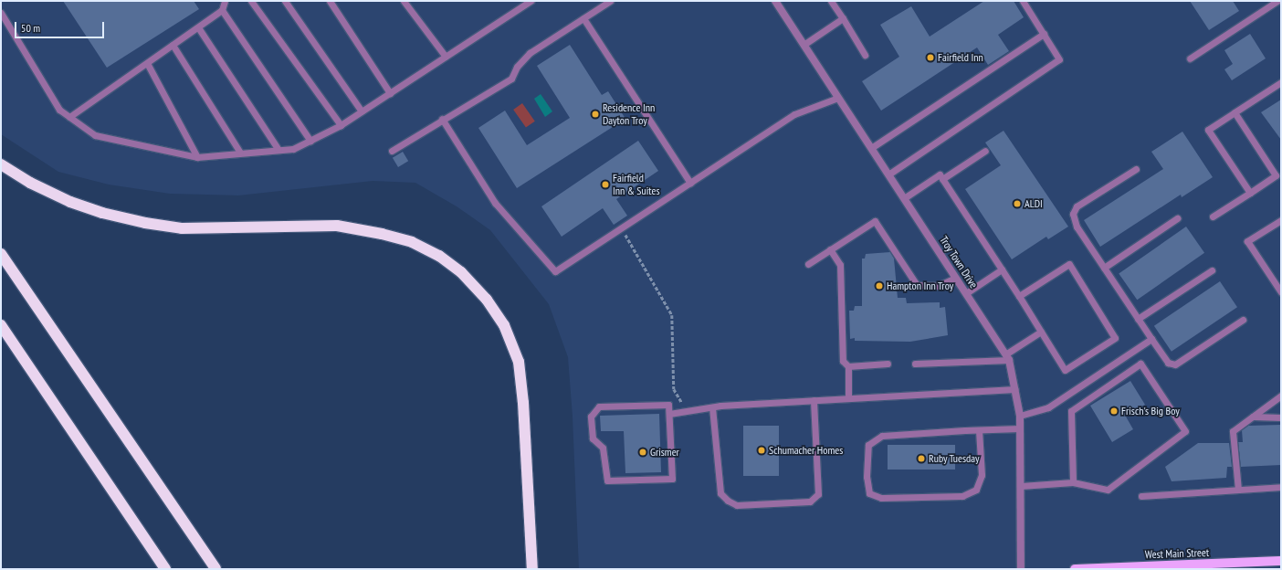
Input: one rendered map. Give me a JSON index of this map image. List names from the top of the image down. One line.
{"streets":{"main road":["West Main Street"],"street":["Troy Town Drive"]},"places":["Fairfield Inn","Residence Inn Dayton Troy","Fairfield Inn & Suites","ALDI","Hampton Inn Troy","Frisch's Big Boy","Schumacher Homes","Grismer","Ruby Tuesday"],"scale_bar":"50 m"}
